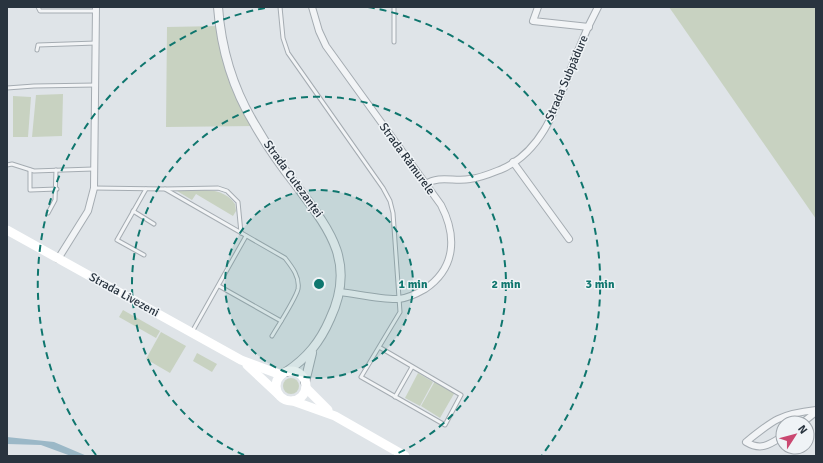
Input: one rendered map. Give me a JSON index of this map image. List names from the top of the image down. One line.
{"streets":{"main road":["Strada Livezeni"],"street":["Strada Subpădure","Strada Rămurele","Strada Cutezanței"]},"crossings":[["Strada Subpădure","Strada Rămurele"],["Strada Rămurele","Strada Cutezanței"],["Strada Cutezanței","Strada Livezeni"]],"north":"top right","rings":["1 min","2 min","3 min"]}
